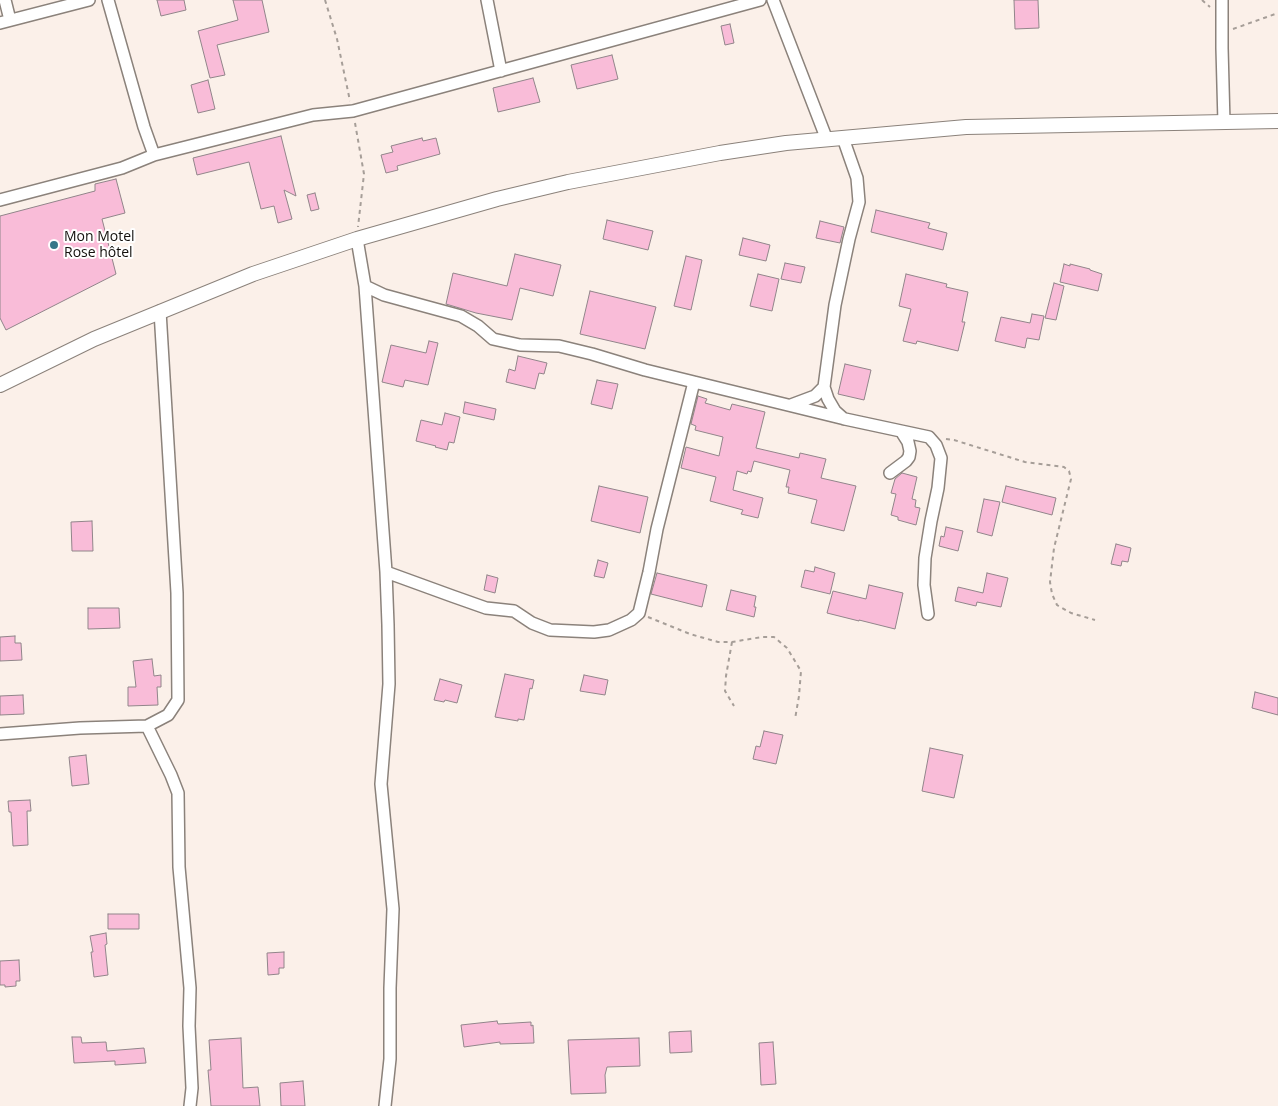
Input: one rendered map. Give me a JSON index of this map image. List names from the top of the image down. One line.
{"places":["Mon Motel Rose hôtel"]}
